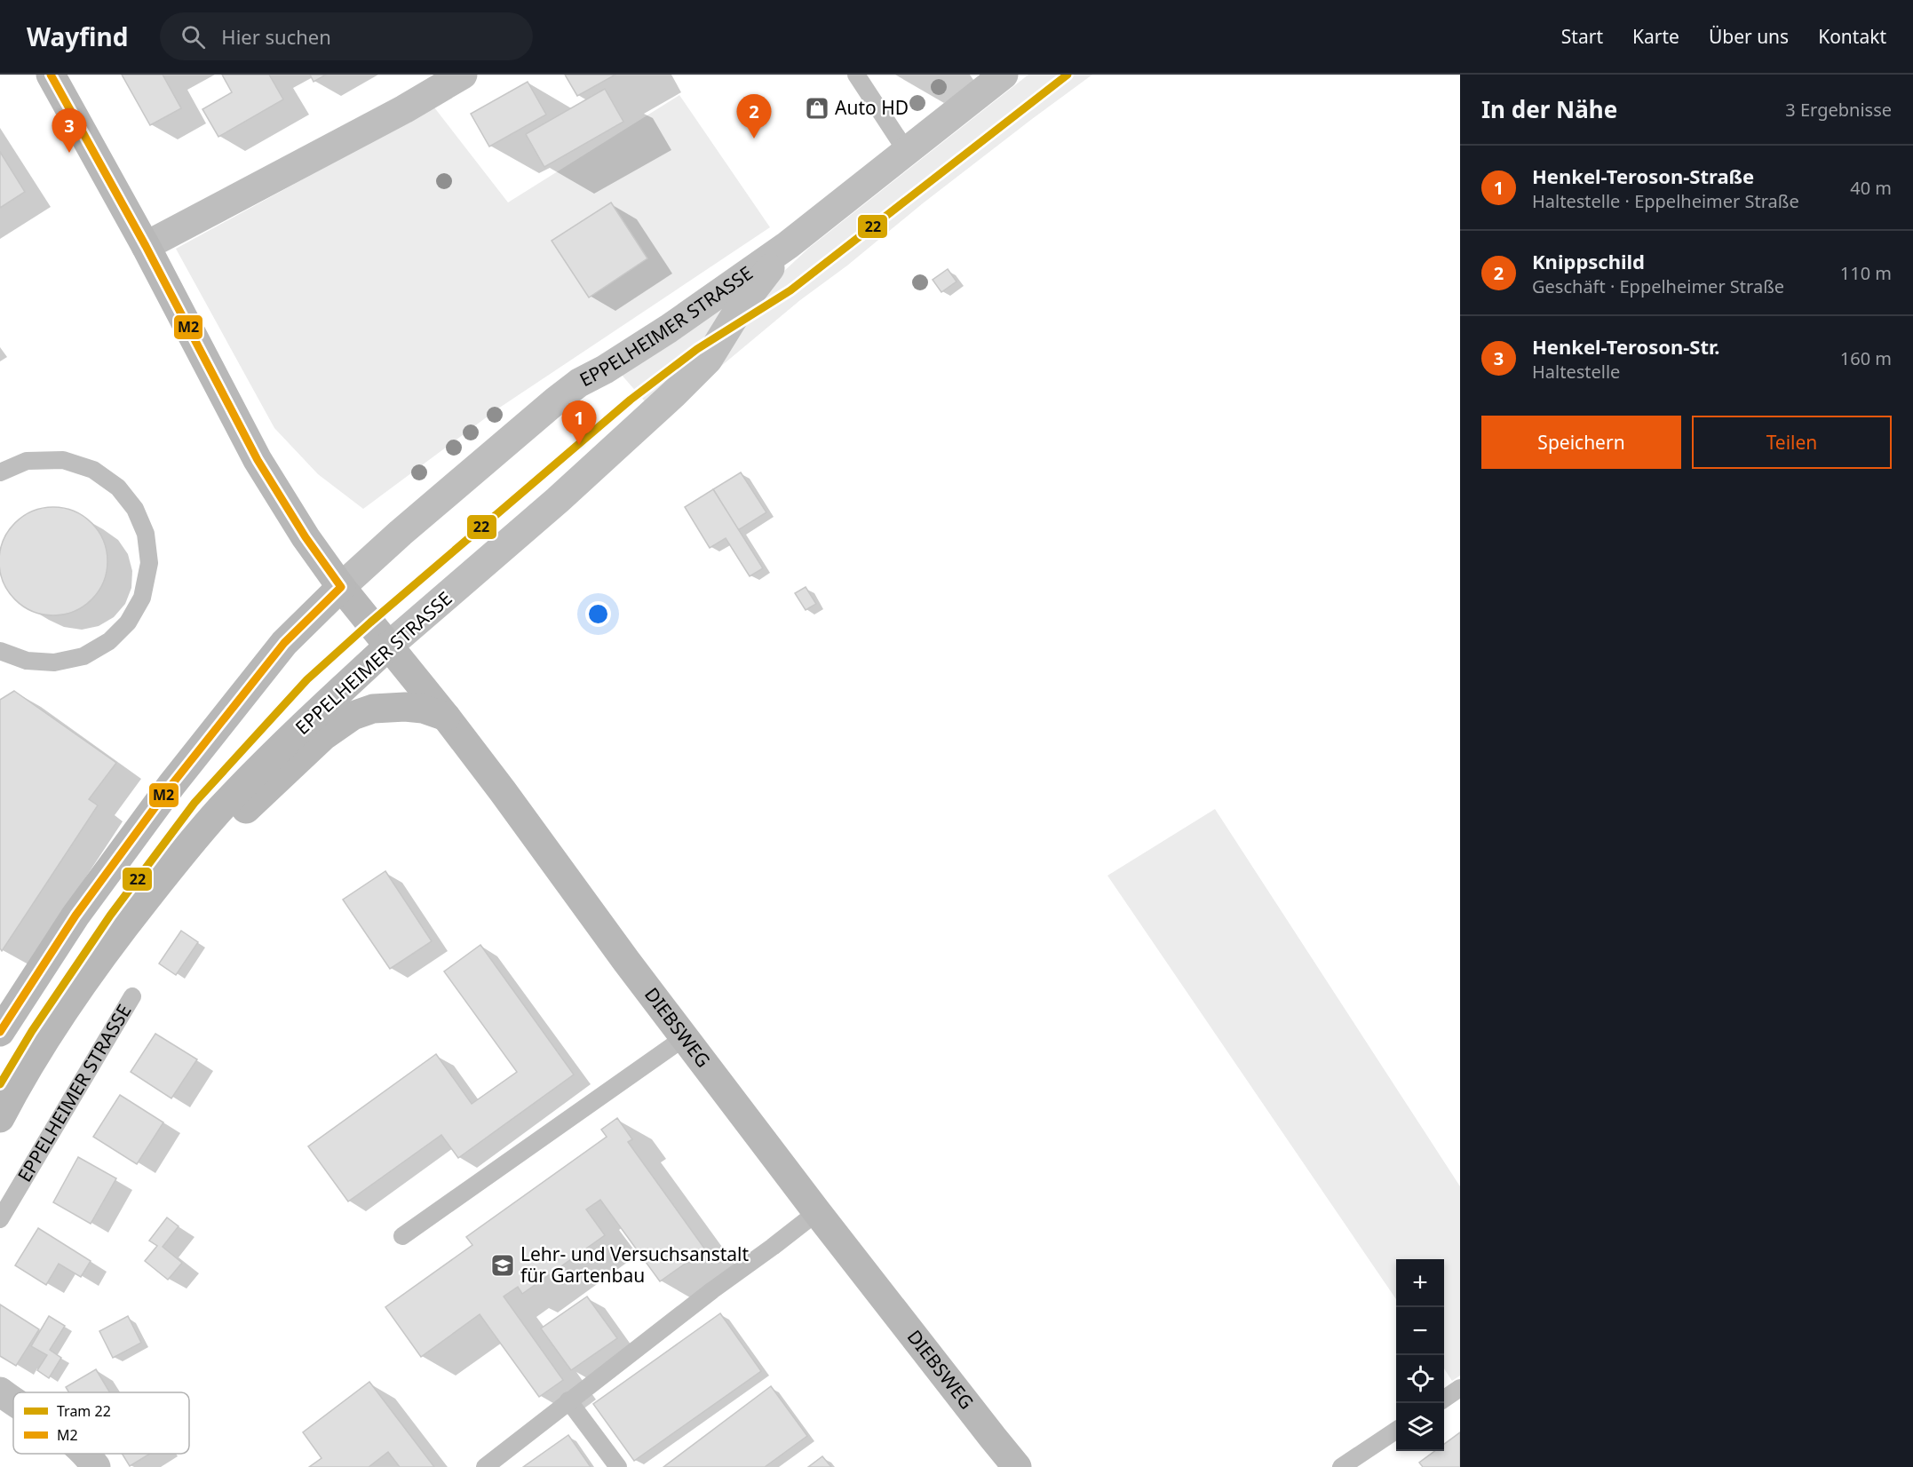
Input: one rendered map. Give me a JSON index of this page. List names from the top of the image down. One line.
{"streets":{"main road":["EPPELHEIMER STRASSE","DIEBSWEG"]},"crossings":[["EPPELHEIMER STRASSE","DIEBSWEG"]],"places":{"shop":["Auto HD"],"school or university":["Lehr- und Versuchsanstalt für Gartenbau"]},"lines":["tram line 22","transit line M2"],"legend":["Tram 22","M2"],"page":{"header":"Wayfind","search":"Hier suchen","nav":["Start","Karte","Über uns","Kontakt"],"heading":["In der Nähe","3 Ergebnisse"],"pins":["2","3","1"],"list":[{"mark":"1","name":"Henkel-Teroson-Straße","note":"Haltestelle · Eppelheimer Straße","value":"40 m"},{"mark":"2","name":"Knippschild","note":"Geschäft · Eppelheimer Straße","value":"110 m"},{"mark":"3","name":"Henkel-Teroson-Str.","note":"Haltestelle","value":"160 m"}],"buttons":["Speichern","Teilen"],"map_buttons":["+","−"]}}
